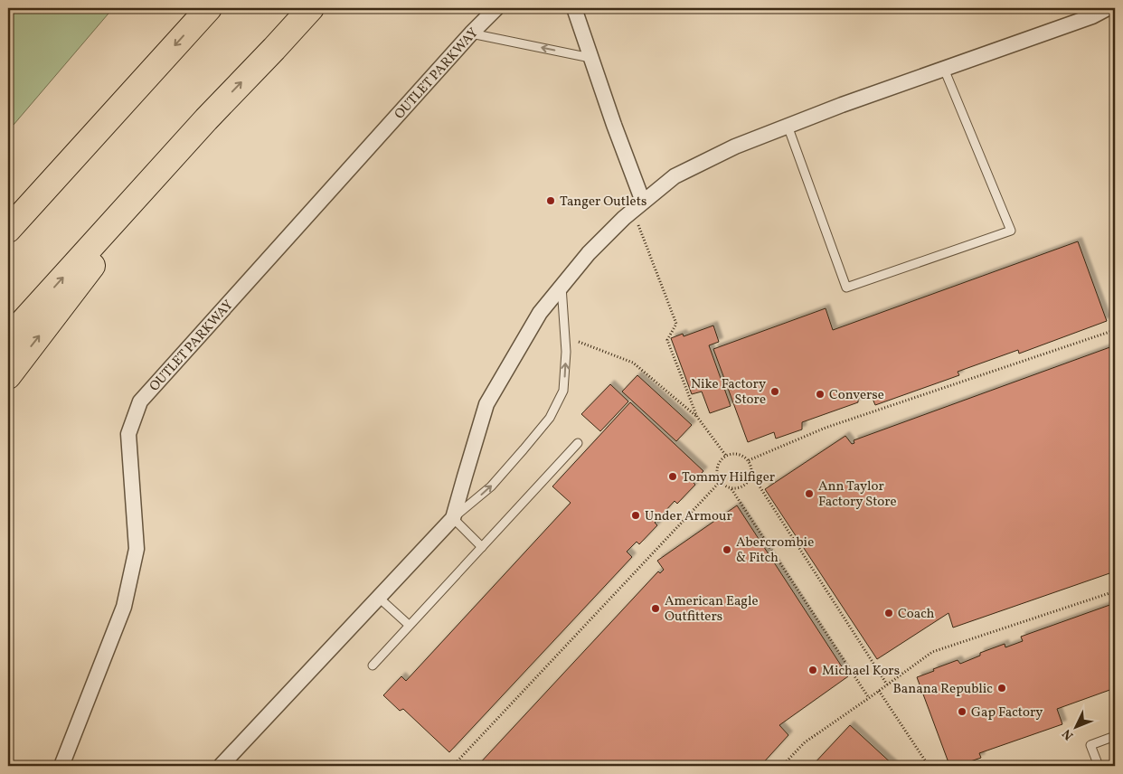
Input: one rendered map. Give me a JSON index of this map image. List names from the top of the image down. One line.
{"streets":{"street":["OUTLET PARKWAY"]},"places":["Tanger Outlets","Nike Factory Store","Converse","Tommy Hilfiger","Ann Taylor Factory Store","Under Armour","Abercrombie & Fitch","American Eagle Outfitters","Coach","Michael Kors","Banana Republic","Gap Factory"],"north":"bottom left"}
